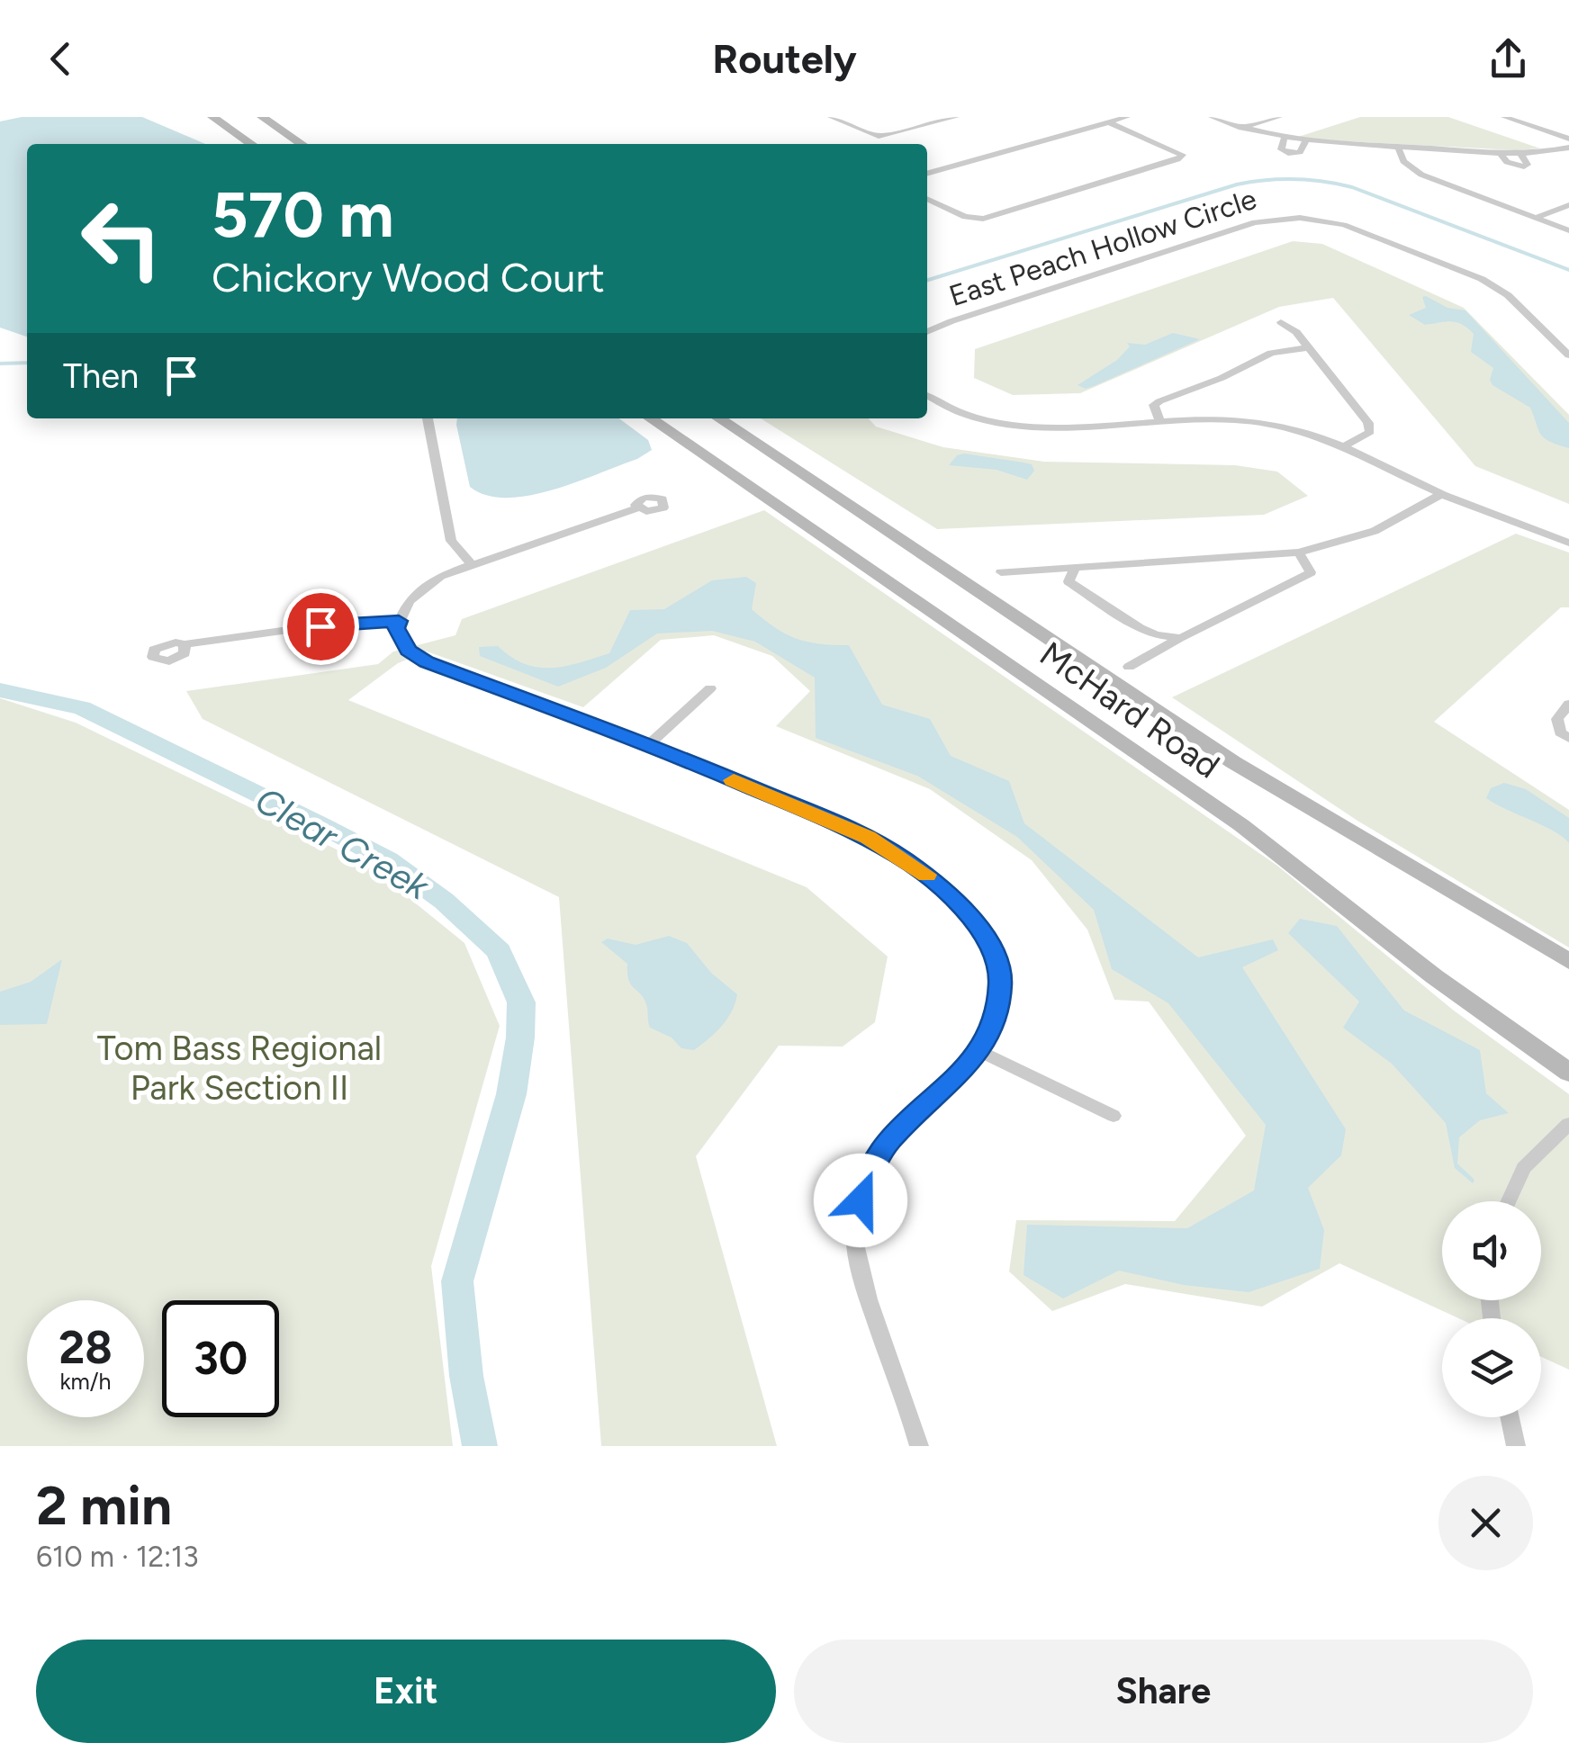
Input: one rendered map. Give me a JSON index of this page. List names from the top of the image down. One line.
{"streets":{"main road":["McHard Road"],"street":["East Peach Hollow Circle"]},"water":["Clear Creek"],"parks":["Tom Bass Regional Park Section II"],"page":{"header":"Routely","turn":["570 m","Chickory Wood Court"],"then":"Then","speed":"28 km/h","limit":"30","heading":["2 min","610 m · 12:13"],"buttons":["Exit","Share"]}}
